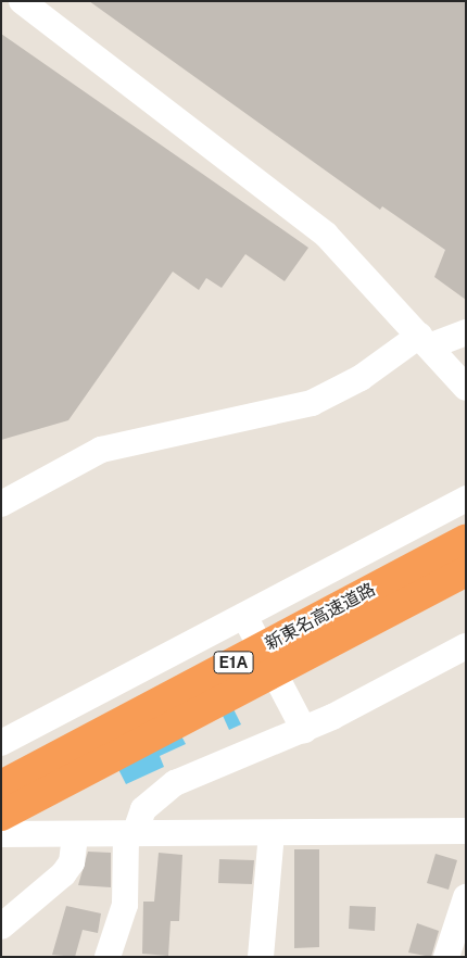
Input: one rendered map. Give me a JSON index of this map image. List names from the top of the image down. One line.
{"streets":{"highway":["新東名高速道路","E1A"]}}
